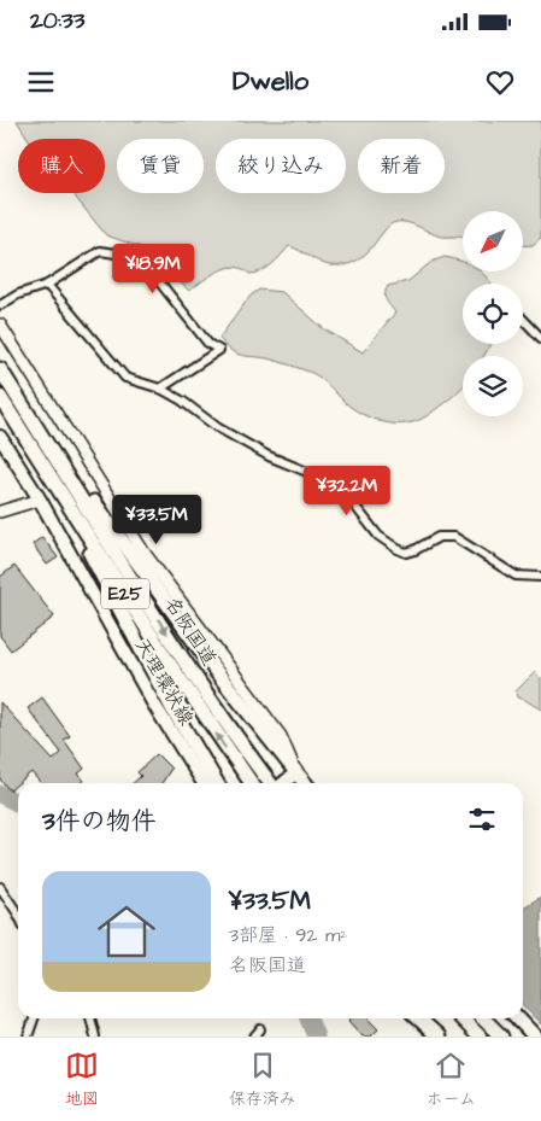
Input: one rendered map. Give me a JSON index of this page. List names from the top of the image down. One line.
{"streets":{"highway":["E25","名阪国道"],"main road":["天理環状線"]},"crossings":[["E25","名阪国道"]],"north":"bottom left","page":{"status":"20:33","header":"Dwello","chip":["購入","賃貸","絞り込み","新着"],"price":["¥18.9M","¥32.2M","¥33.5M"],"heading":"3件の物件","list":[{"name":"¥33.5M","note":"3部屋 · 92 m² · 名阪国道"}],"tabs":["地図","保存済み","ホーム"]}}
